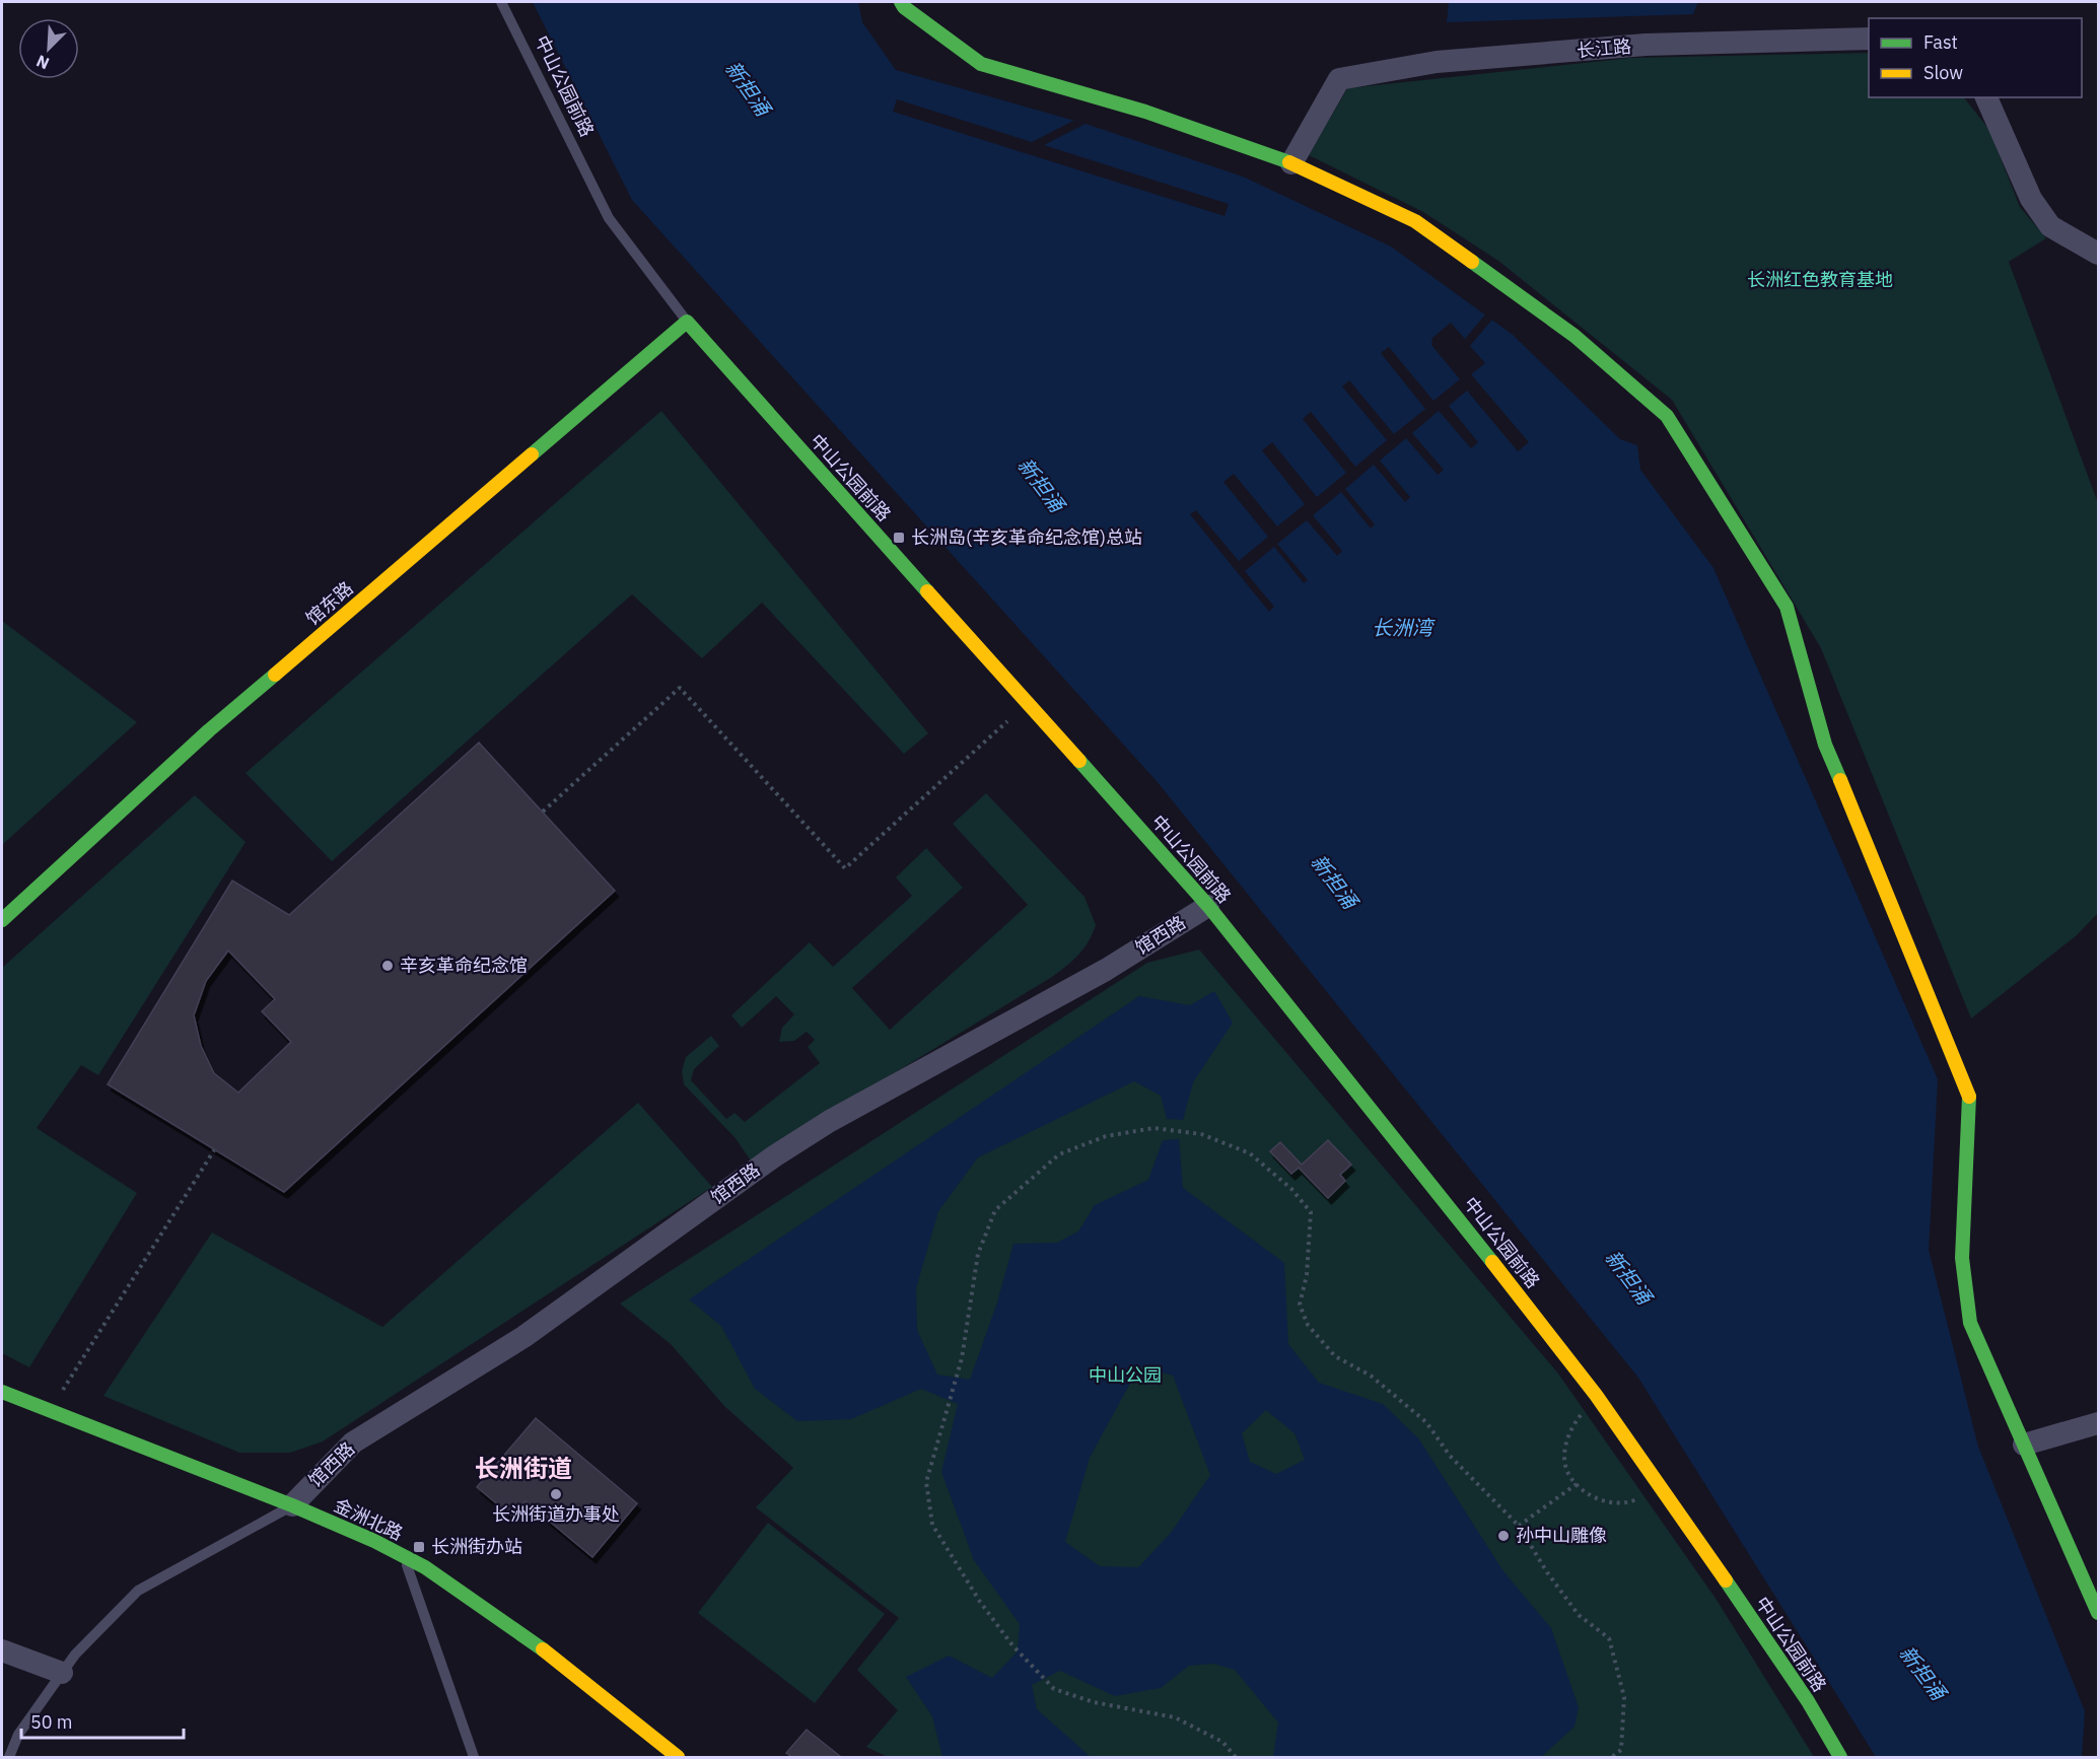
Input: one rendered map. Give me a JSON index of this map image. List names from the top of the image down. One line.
{"streets":{"street":["长江路","中山公园前路","馆东路","馆西路","金洲北路"]},"crossings":[["中山公园前路","馆东路"],["中山公园前路","馆西路"],["馆西路","金洲北路"]],"districts":["长洲街道"],"water":["新担涌","长洲湾"],"parks":["长洲红色教育基地","中山公园"],"places":{"transit":["长洲岛(辛亥革命纪念馆)总站","长洲街办站"],"other":["辛亥革命纪念馆","长洲街道办事处","孙中山雕像"]},"legend":["Fast","Slow"],"scale_bar":"50 m","north":"bottom left"}
